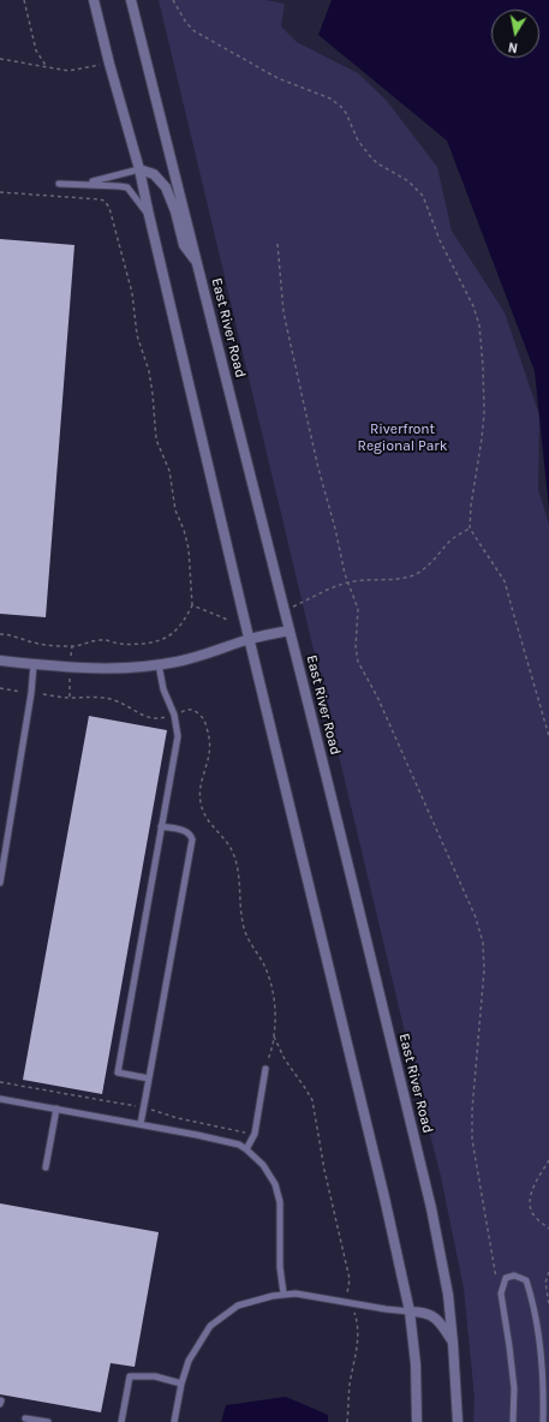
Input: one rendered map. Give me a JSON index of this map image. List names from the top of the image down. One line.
{"streets":{"street":["East River Road"]},"parks":["Riverfront Regional Park"],"north":"bottom"}
